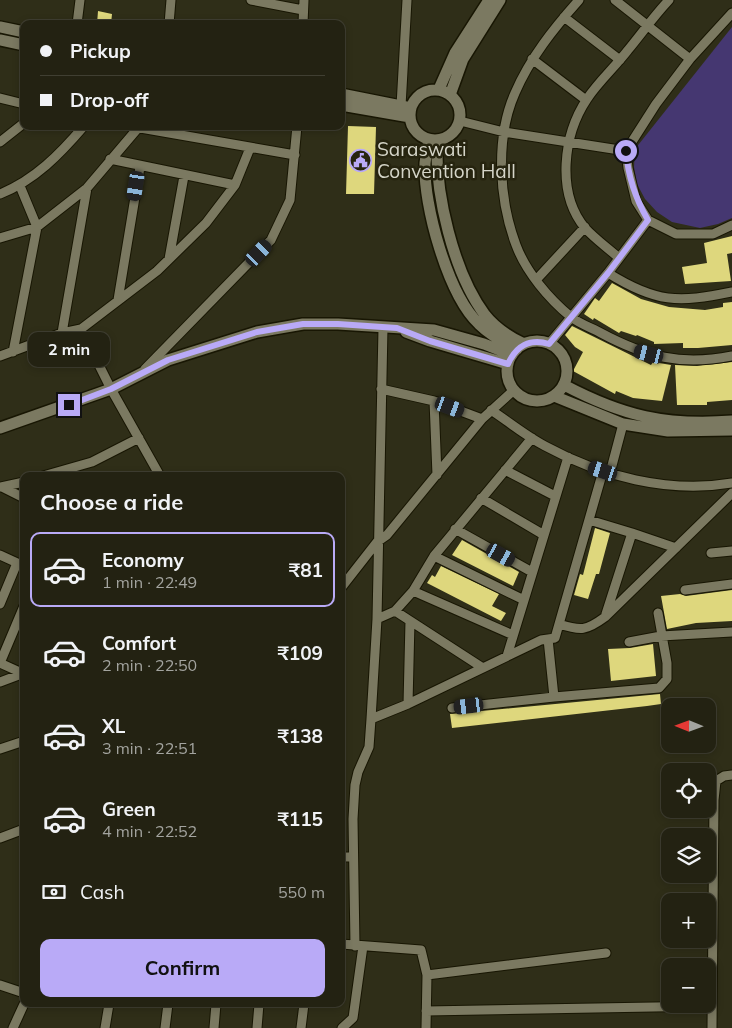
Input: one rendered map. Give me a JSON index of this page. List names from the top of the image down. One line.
{"places":{"public building":["Saraswati Convention Hall"]},"north":"left","page":{"banner":["Pickup","Drop-off"],"bubble":"2 min","heading":"Choose a ride","list":[{"name":"Economy","note":"1 min · 22:49","value":"₹81"},{"name":"Comfort","note":"2 min · 22:50","value":"₹109"},{"name":"XL","note":"3 min · 22:51","value":"₹138"},{"name":"Green","note":"4 min · 22:52","value":"₹115"}],"map_buttons":["+","−"],"pay":["Cash","550 m"],"buttons":"Confirm"}}
